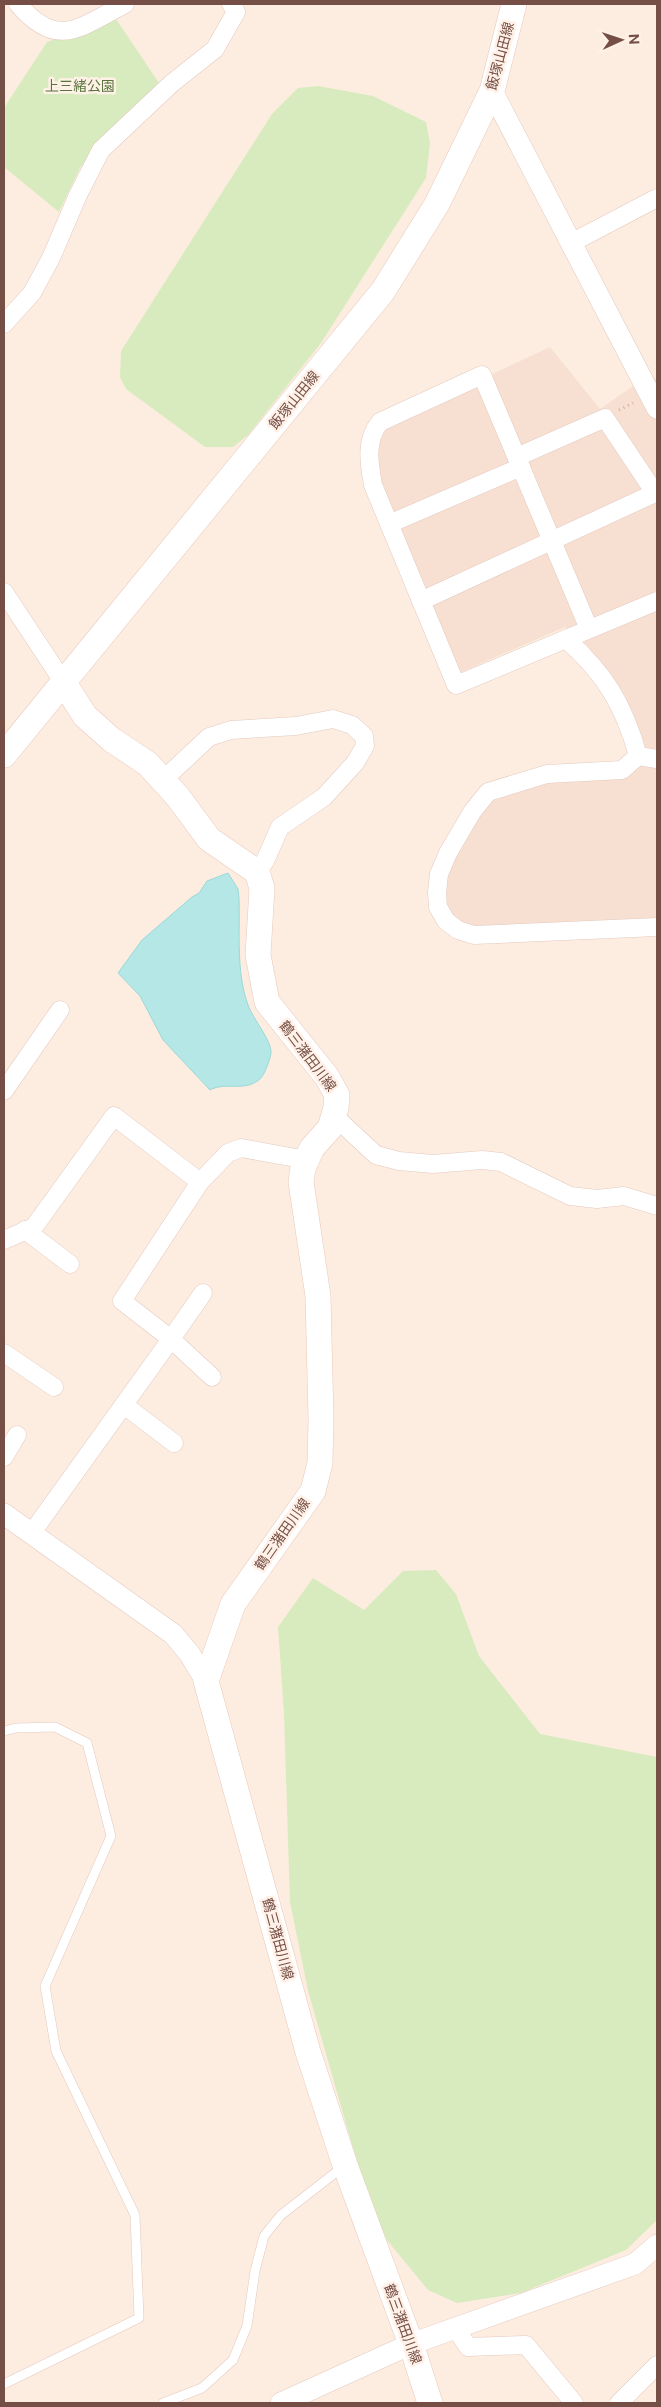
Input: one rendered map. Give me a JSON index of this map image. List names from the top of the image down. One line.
{"streets":{"main road":["飯塚山田線","鶴三潴田川線"]},"parks":["上三緒公園"],"north":"right"}
